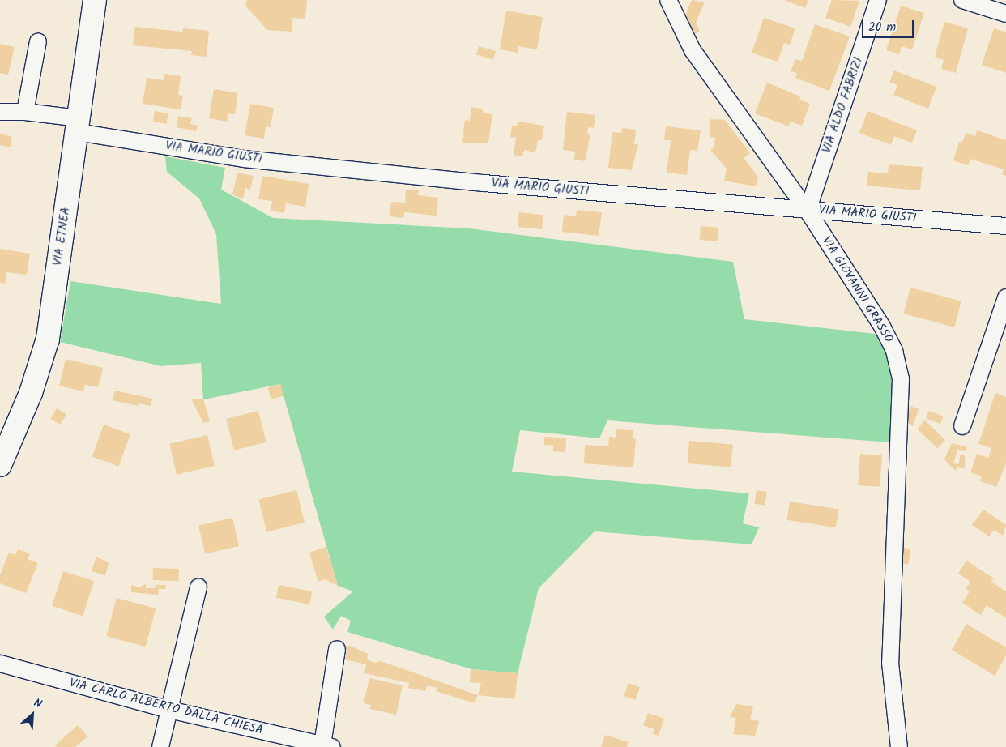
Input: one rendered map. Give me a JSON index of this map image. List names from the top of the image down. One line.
{"streets":{"main road":["VIA ETNEA"],"street":["VIA ALDO FABRIZI","VIA MARIO GIUSTI","VIA GIOVANNI GRASSO","VIA CARLO ALBERTO DALLA CHIESA"]},"crossings":[["VIA ALDO FABRIZI","VIA MARIO GIUSTI"],["VIA ALDO FABRIZI","VIA GIOVANNI GRASSO"],["VIA MARIO GIUSTI","VIA ETNEA"],["VIA MARIO GIUSTI","VIA GIOVANNI GRASSO"]],"scale_bar":"20 m","north":"top right"}
